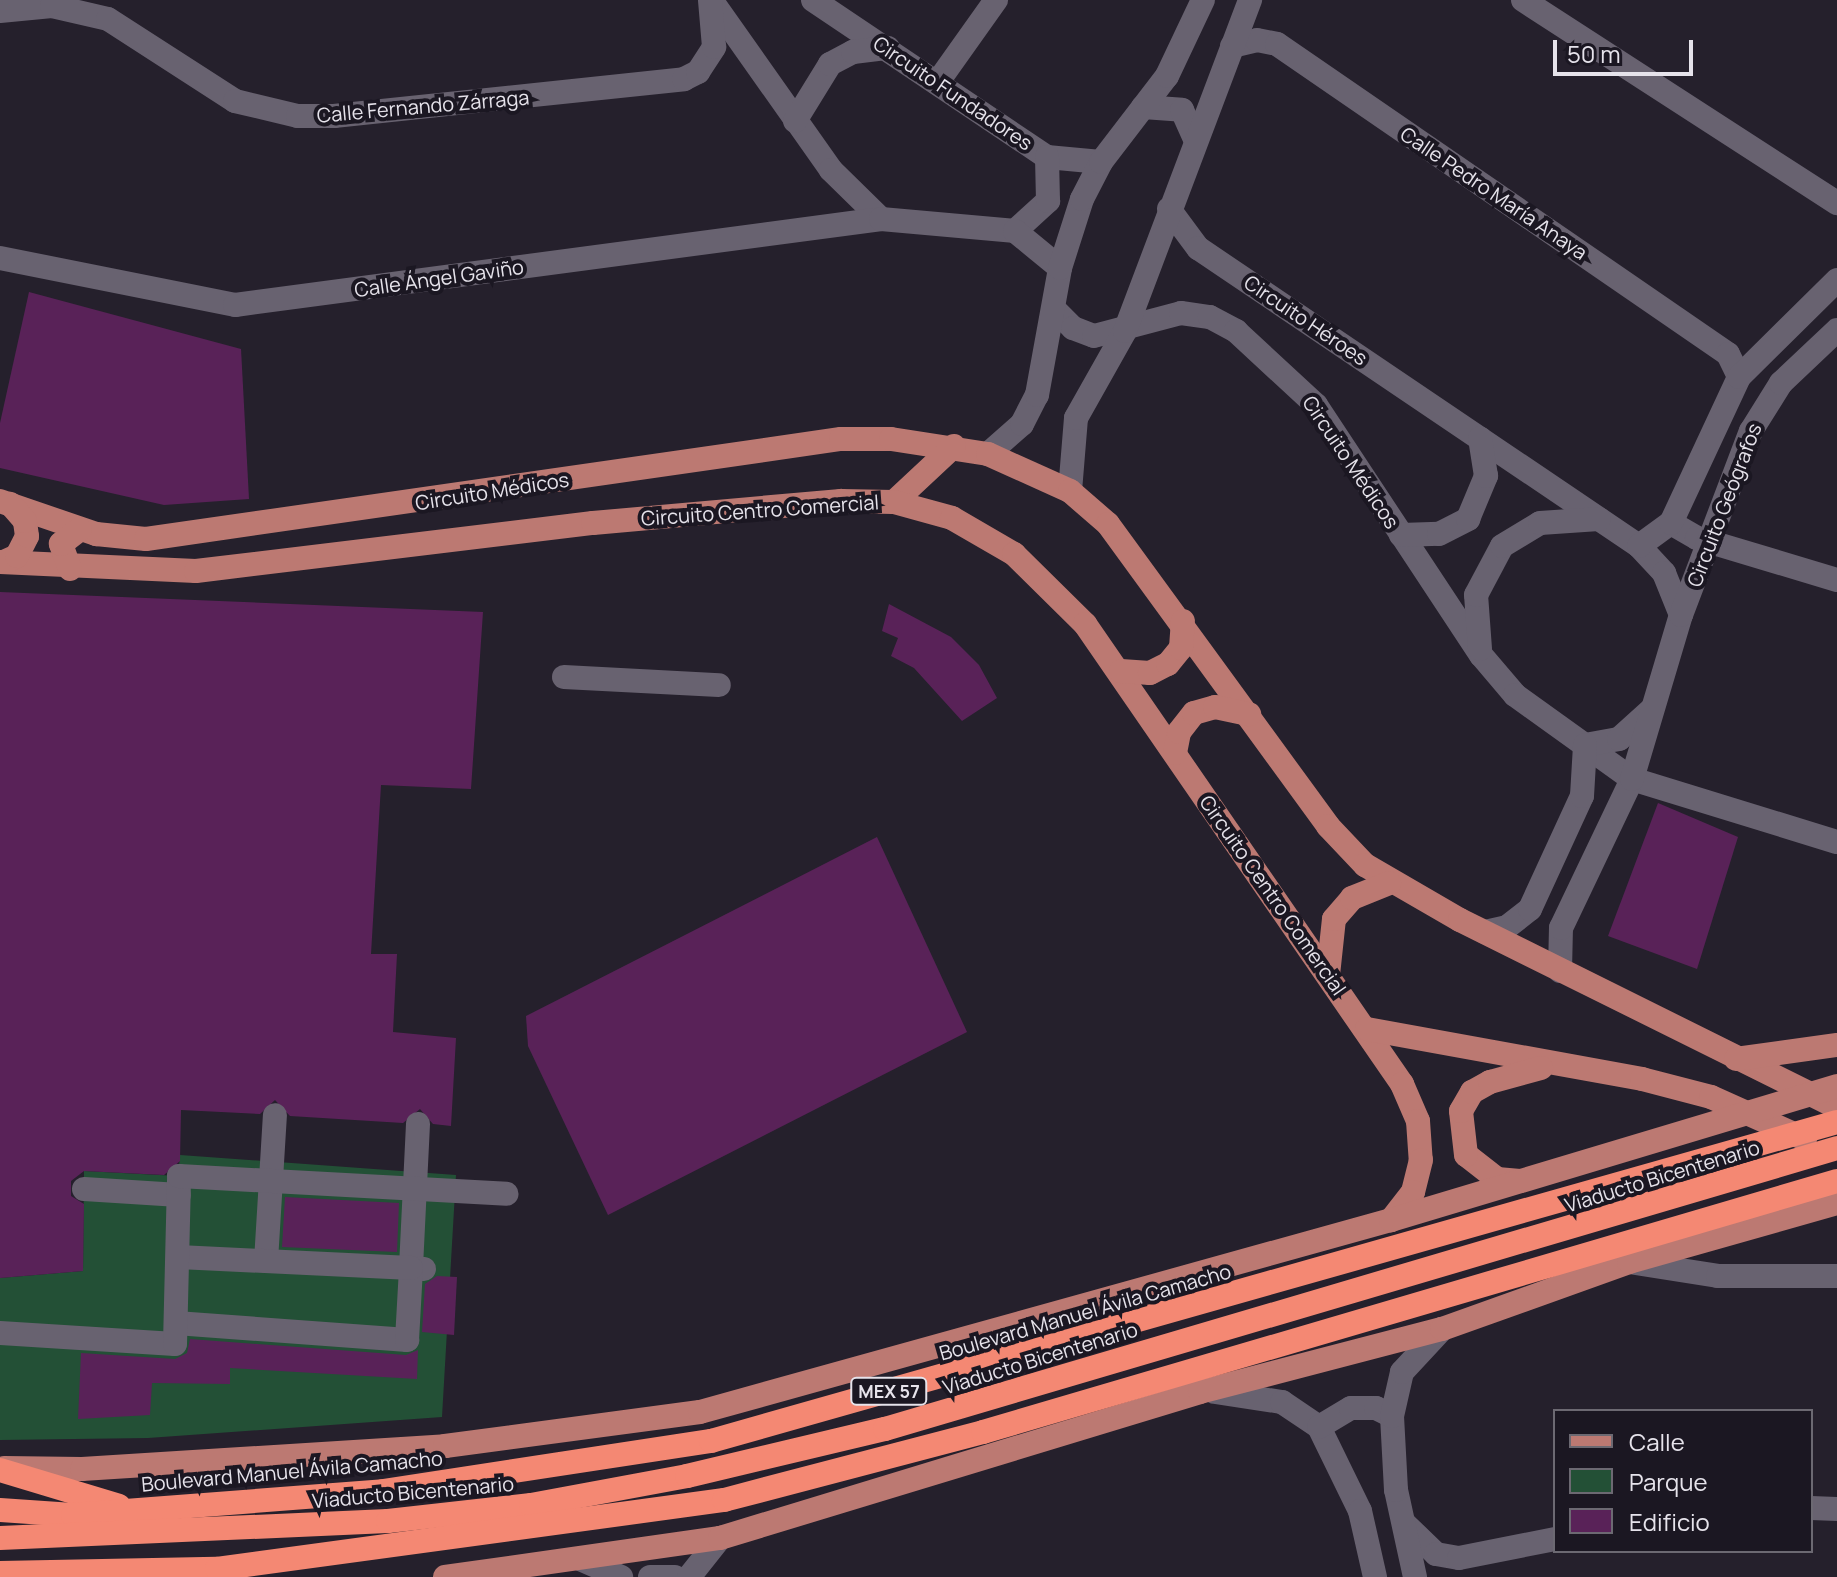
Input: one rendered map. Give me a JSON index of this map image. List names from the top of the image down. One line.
{"streets":{"highway":["Viaducto Bicentenario","Boulevard Manuel Ávila Camacho","MEX 57"],"main road":["Circuito Médicos","Circuito Centro Comercial"],"street":["Circuito Fundadores","Calle Fernando Zárraga","Calle Pedro María Anaya","Calle Ángel Gaviño","Circuito Héroes","Circuito Geógrafos"]},"crossings":[["Circuito Héroes","Circuito Médicos"],["Circuito Héroes","Circuito Geógrafos"],["Circuito Médicos","Circuito Geógrafos"],["Circuito Centro Comercial","Boulevard Manuel Ávila Camacho"]],"legend":["Calle","Parque","Edificio"],"scale_bar":"50 m"}
